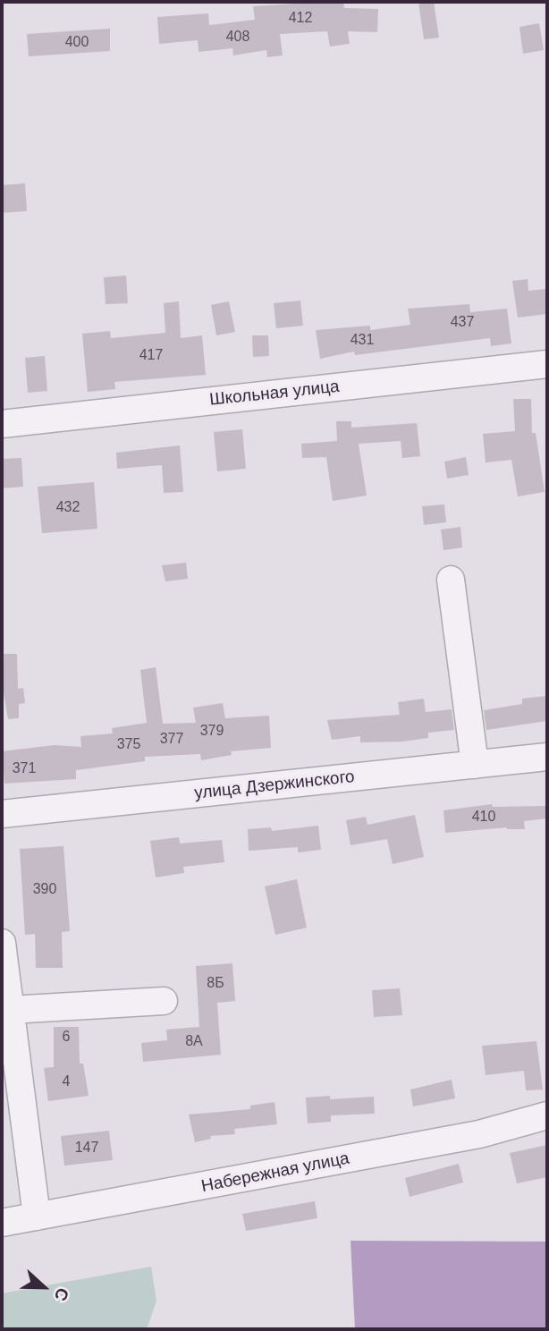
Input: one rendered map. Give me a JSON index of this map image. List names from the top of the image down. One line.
{"streets":{"street":["Школьная улица","улица Дзержинского","Набережная улица"]},"house_numbers":["412","408","400","437","431","417","432","379","377","375","371","410","390","8Б","6","8А","4","147"],"north":"right"}
